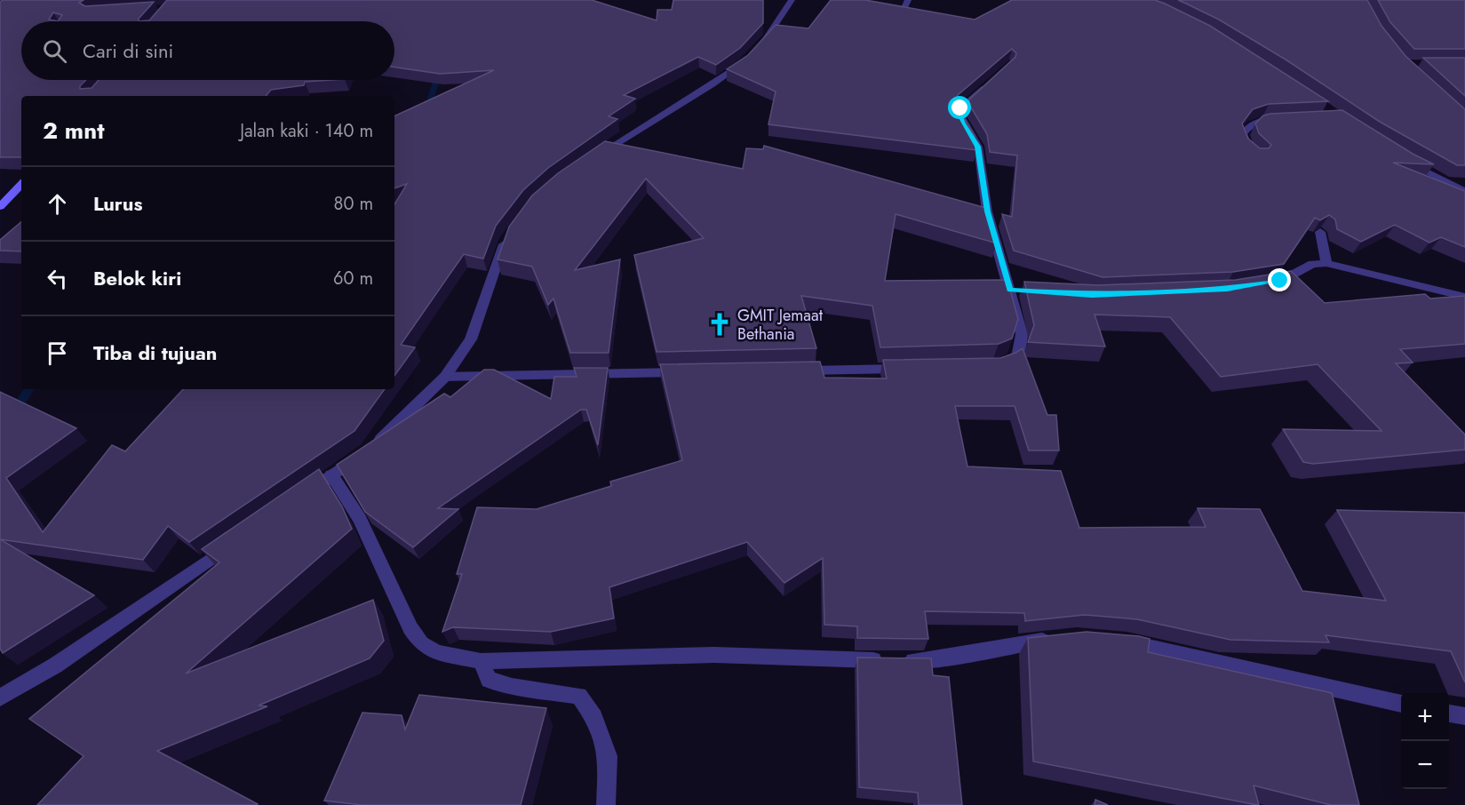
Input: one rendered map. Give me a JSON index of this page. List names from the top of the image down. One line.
{"places":{"church":["GMIT Jemaat Bethania"]},"page":{"search":"Cari di sini","heading":["2 mnt","Jalan kaki · 140 m"],"list":[["Lurus","80 m"],["Belok kiri","60 m"],"Tiba di tujuan"],"map_buttons":["+","−"]}}
